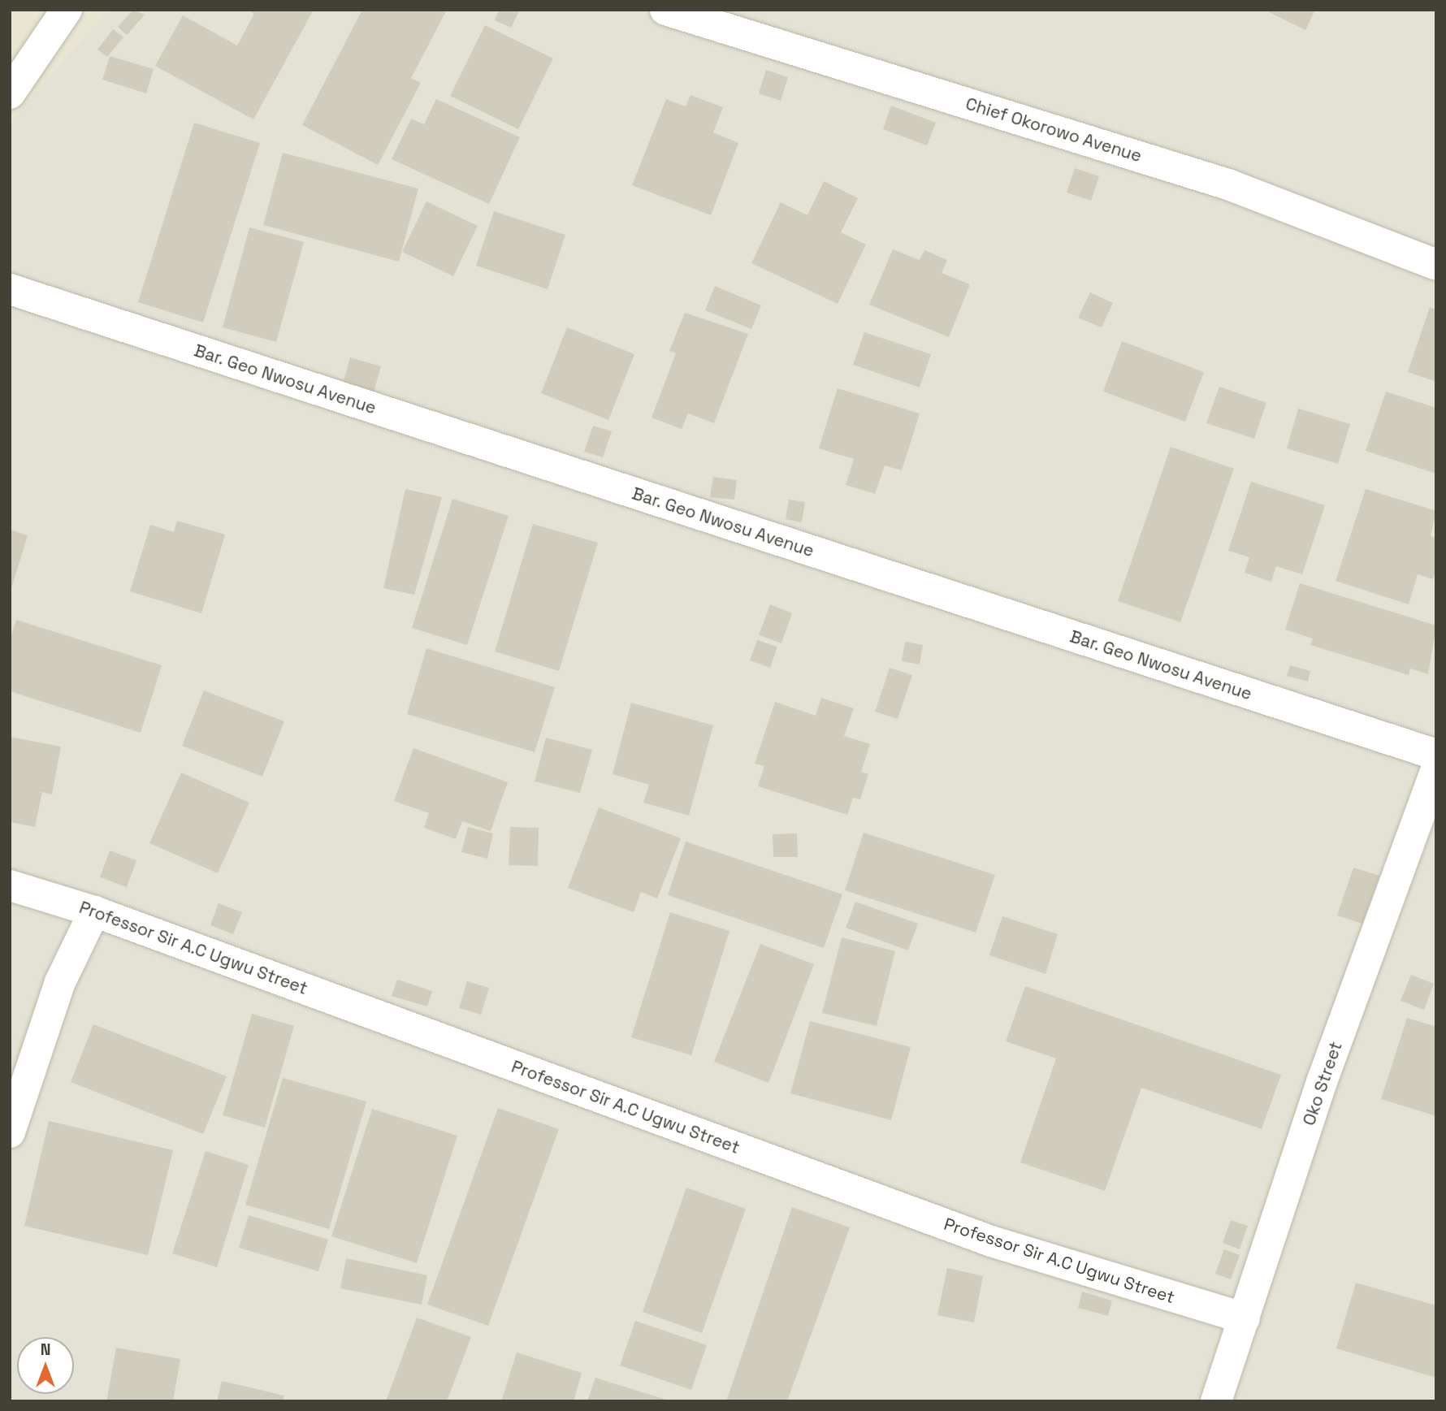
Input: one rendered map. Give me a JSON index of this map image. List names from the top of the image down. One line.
{"streets":{"street":["Chief Okorowo Avenue","Bar. Geo Nwosu Avenue","Professor Sir A.C Ugwu Street","Oko Street"]},"crossings":[["Professor Sir A.C Ugwu Street","Oko Street"]],"north":"top"}
